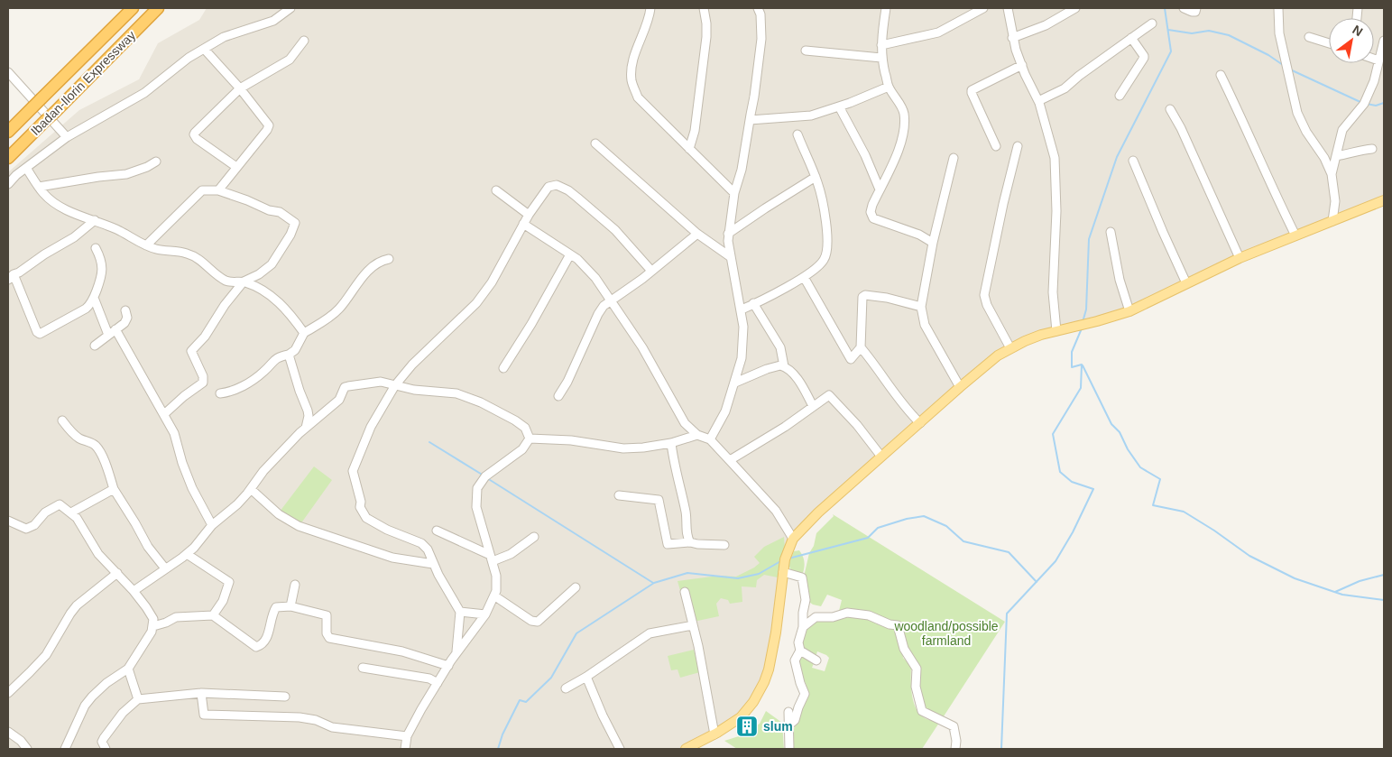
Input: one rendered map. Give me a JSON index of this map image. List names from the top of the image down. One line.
{"streets":{"highway":["Ibadan-Ilorin Expressway"]},"parks":["woodland/possible farmland"],"places":{"building":["slum"]},"north":"top right"}
